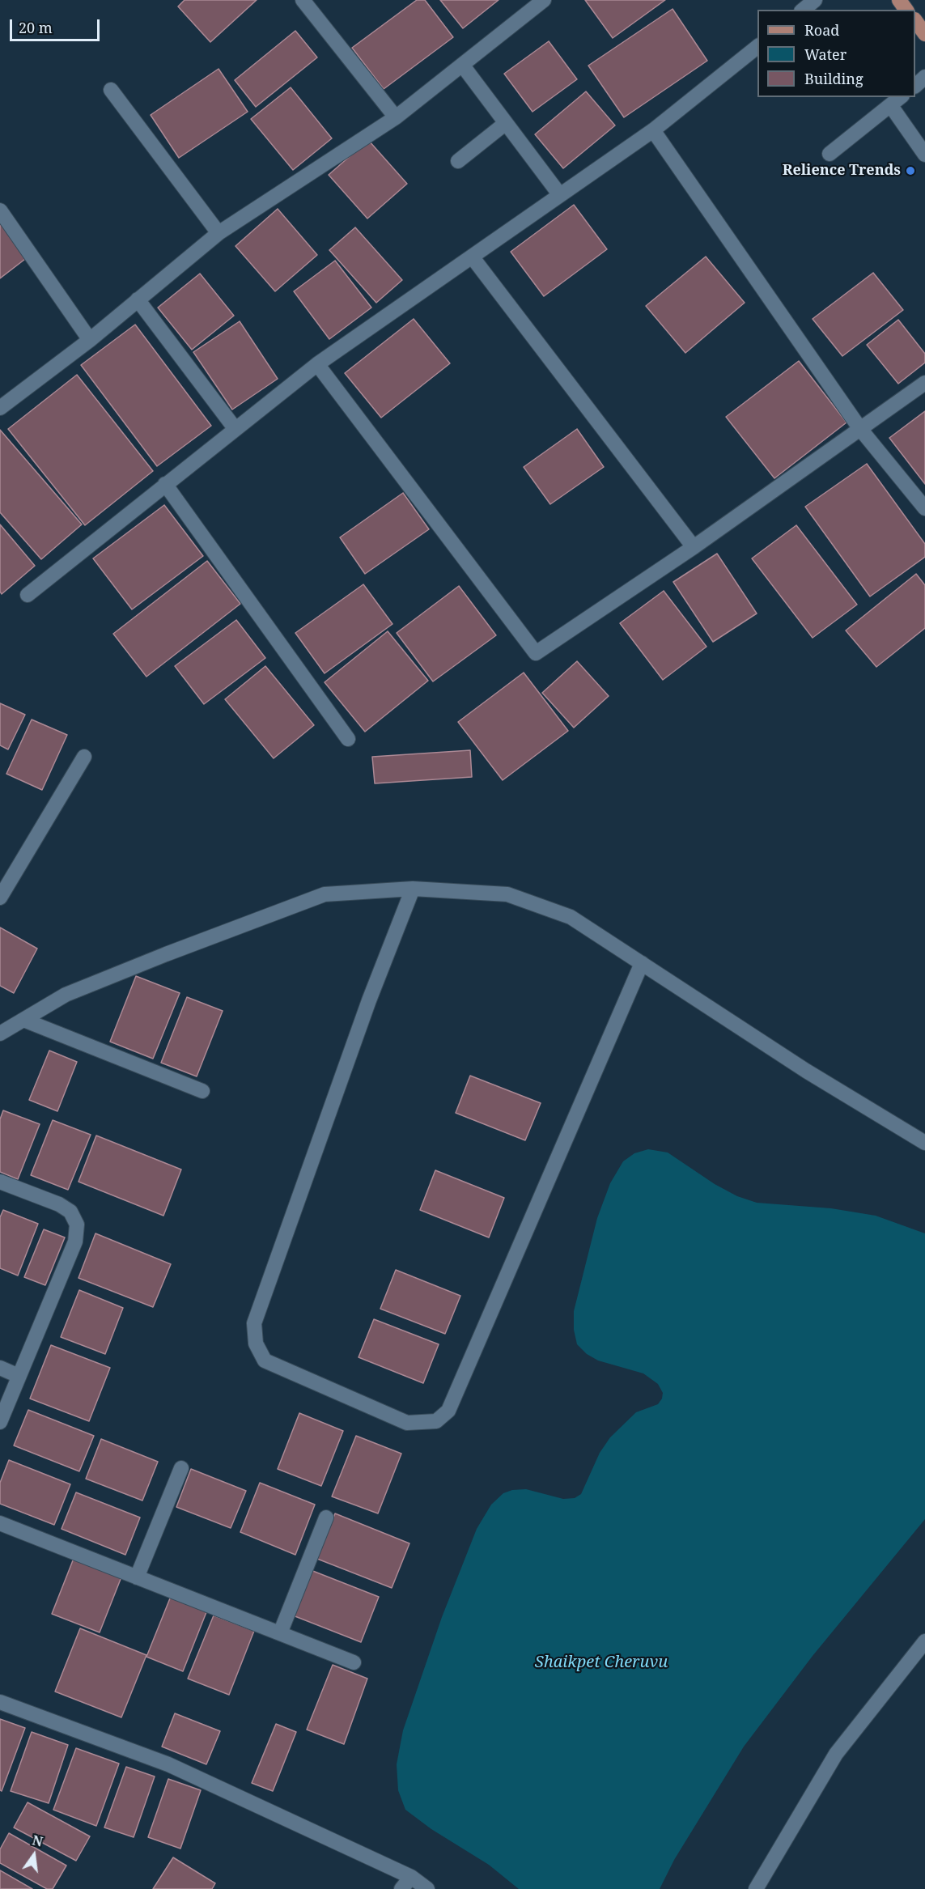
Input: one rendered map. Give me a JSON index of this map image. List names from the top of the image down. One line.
{"water":["Shaikpet Cheruvu"],"places":["Relience Trends"],"legend":["Road","Water","Building"],"scale_bar":"20 m","north":"top"}
